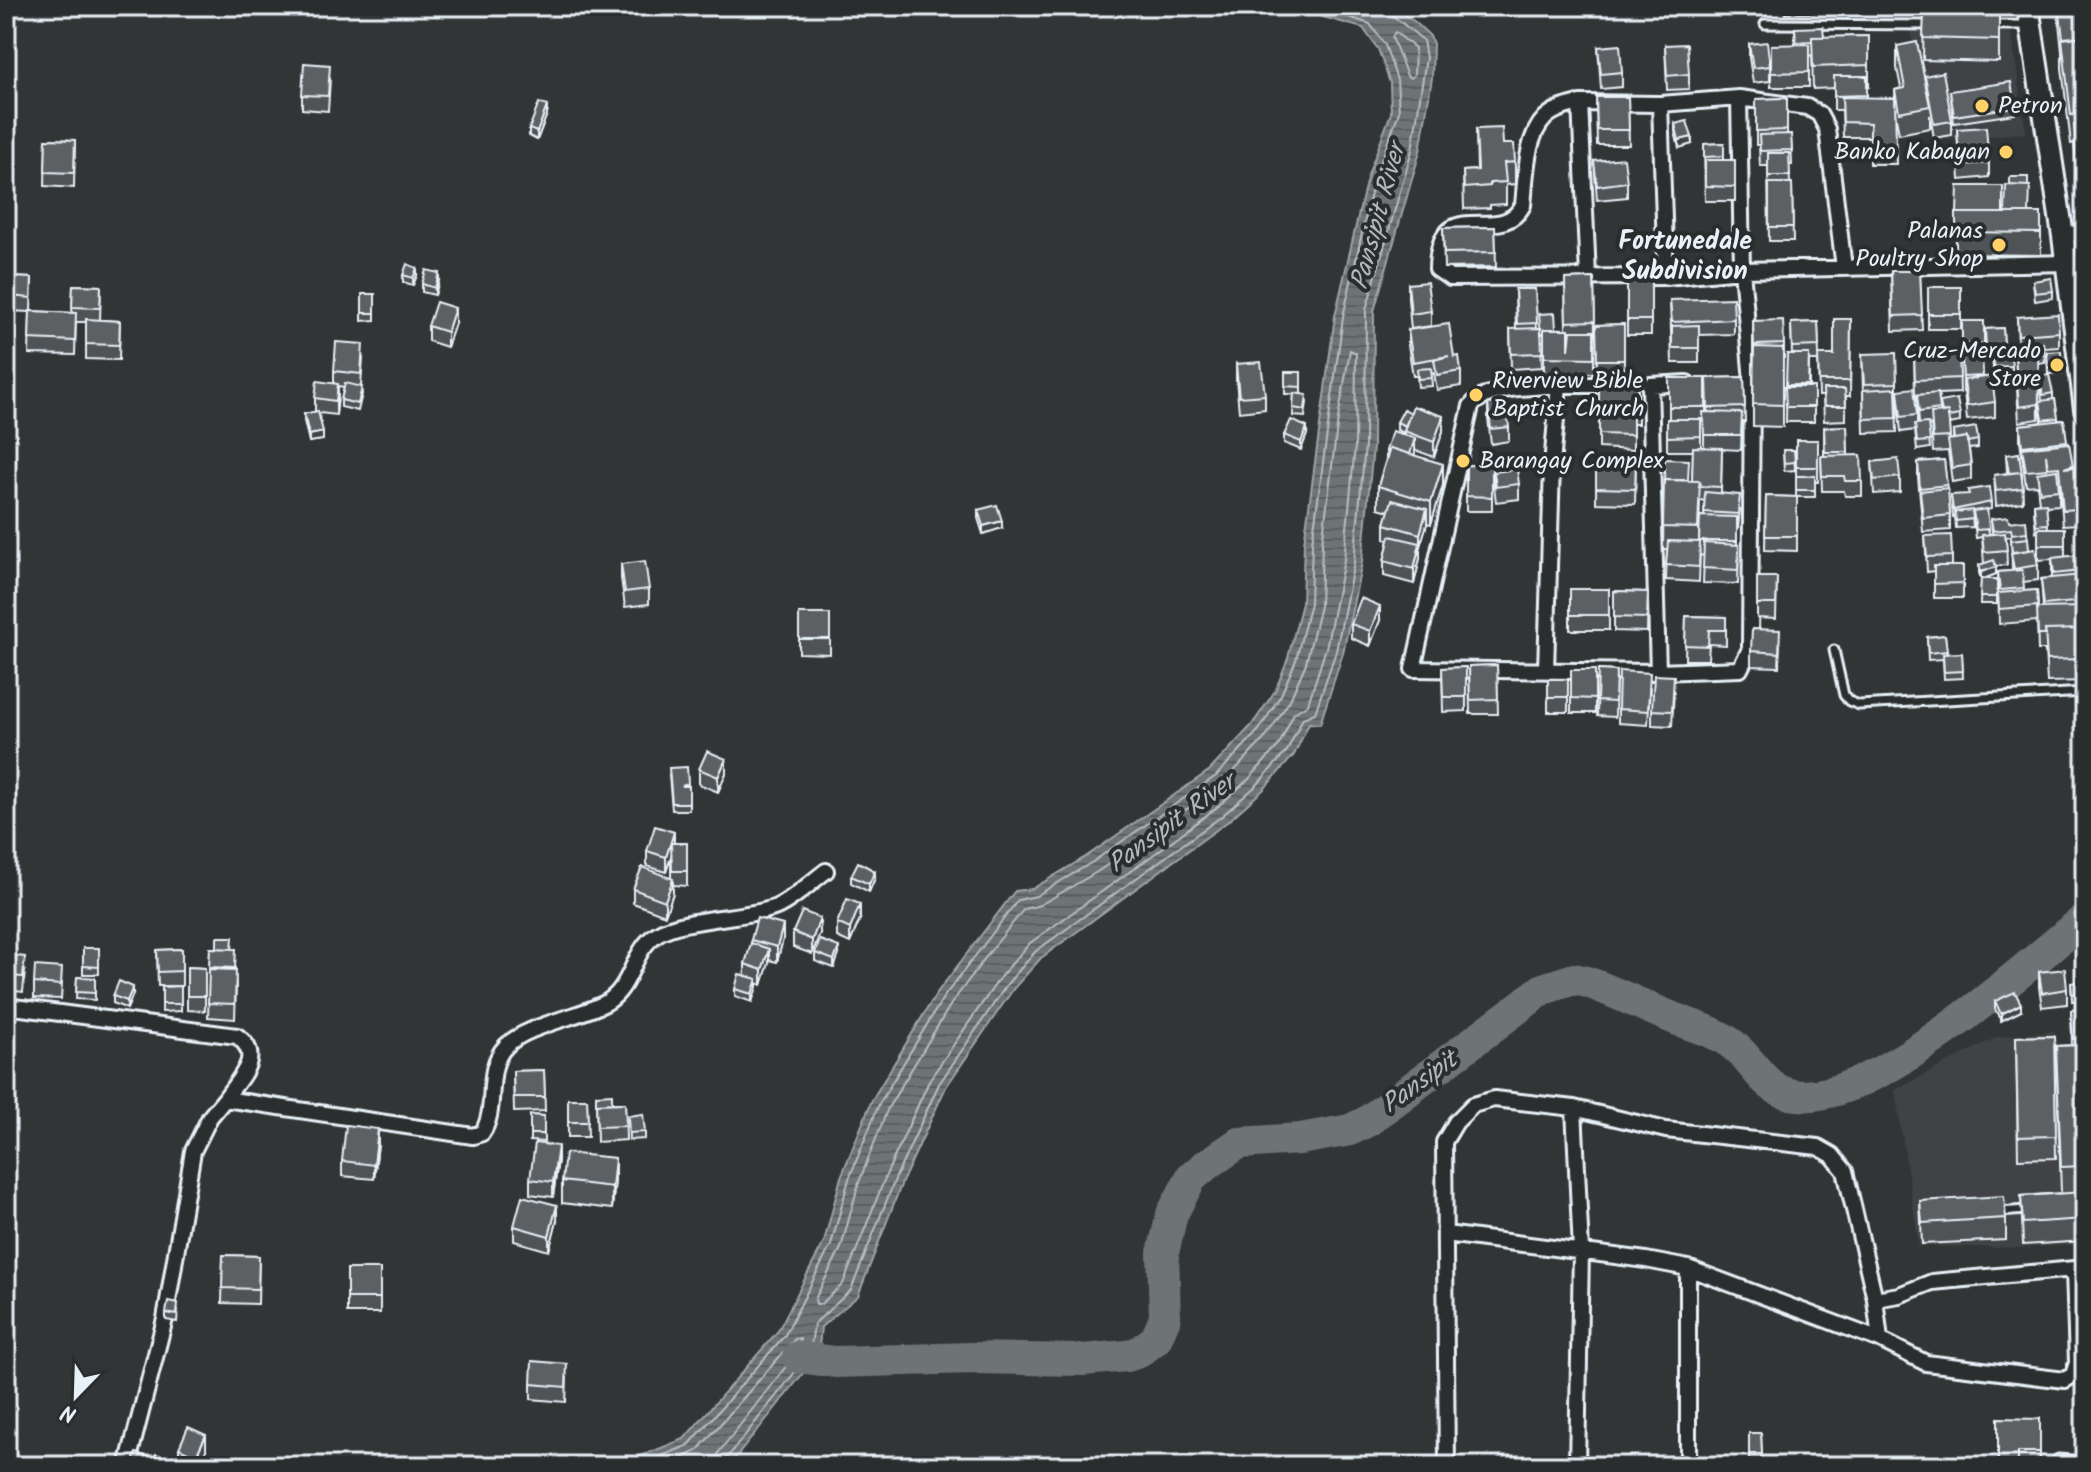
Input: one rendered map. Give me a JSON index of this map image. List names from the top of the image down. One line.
{"districts":["Fortunedale Subdivision"],"water":["Pansipit River","Pansipit"],"places":["Petron","Banko Kabayan","Palanas Poultry Shop","Cruz-Mercado Store","Riverview Bible Baptist Church","Barangay Complex"],"north":"bottom left"}
